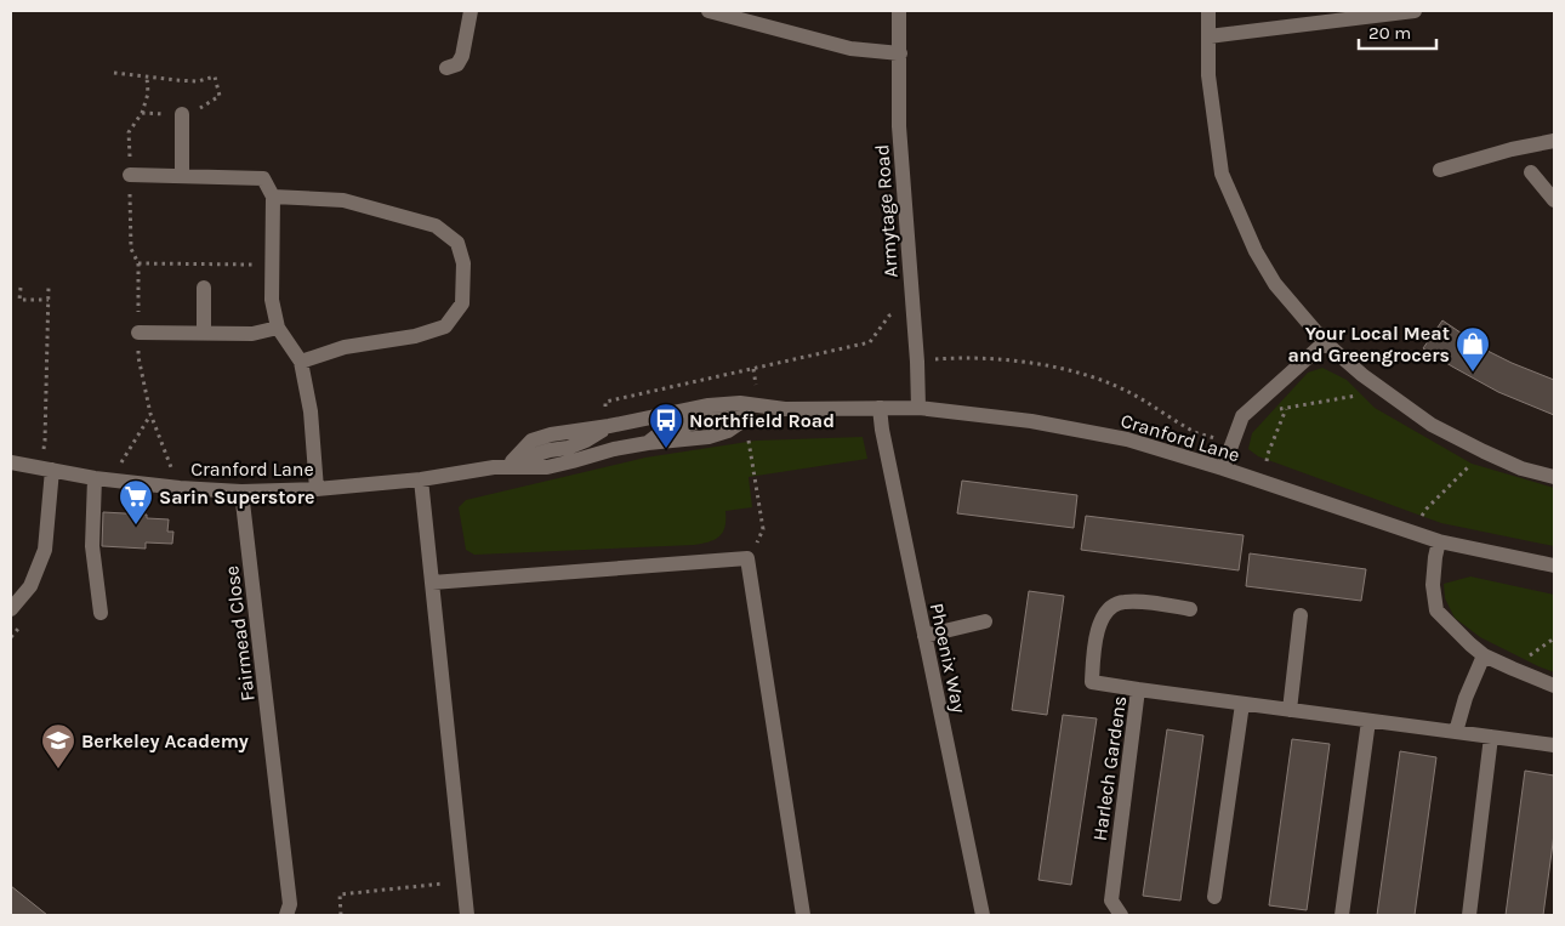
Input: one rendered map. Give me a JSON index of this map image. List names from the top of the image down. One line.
{"streets":{"street":["Armytage Road","Cranford Lane","Fairmead Close","Phoenix Way","Harlech Gardens"]},"crossings":[["Armytage Road","Cranford Lane"],["Cranford Lane","Fairmead Close"],["Cranford Lane","Phoenix Way"]],"places":{"shop":["Your Local Meat and Greengrocers"],"bus stop":["Northfield Road"],"supermarket":["Sarin Superstore"],"school or university":["Berkeley Academy"]},"scale_bar":"20 m"}
